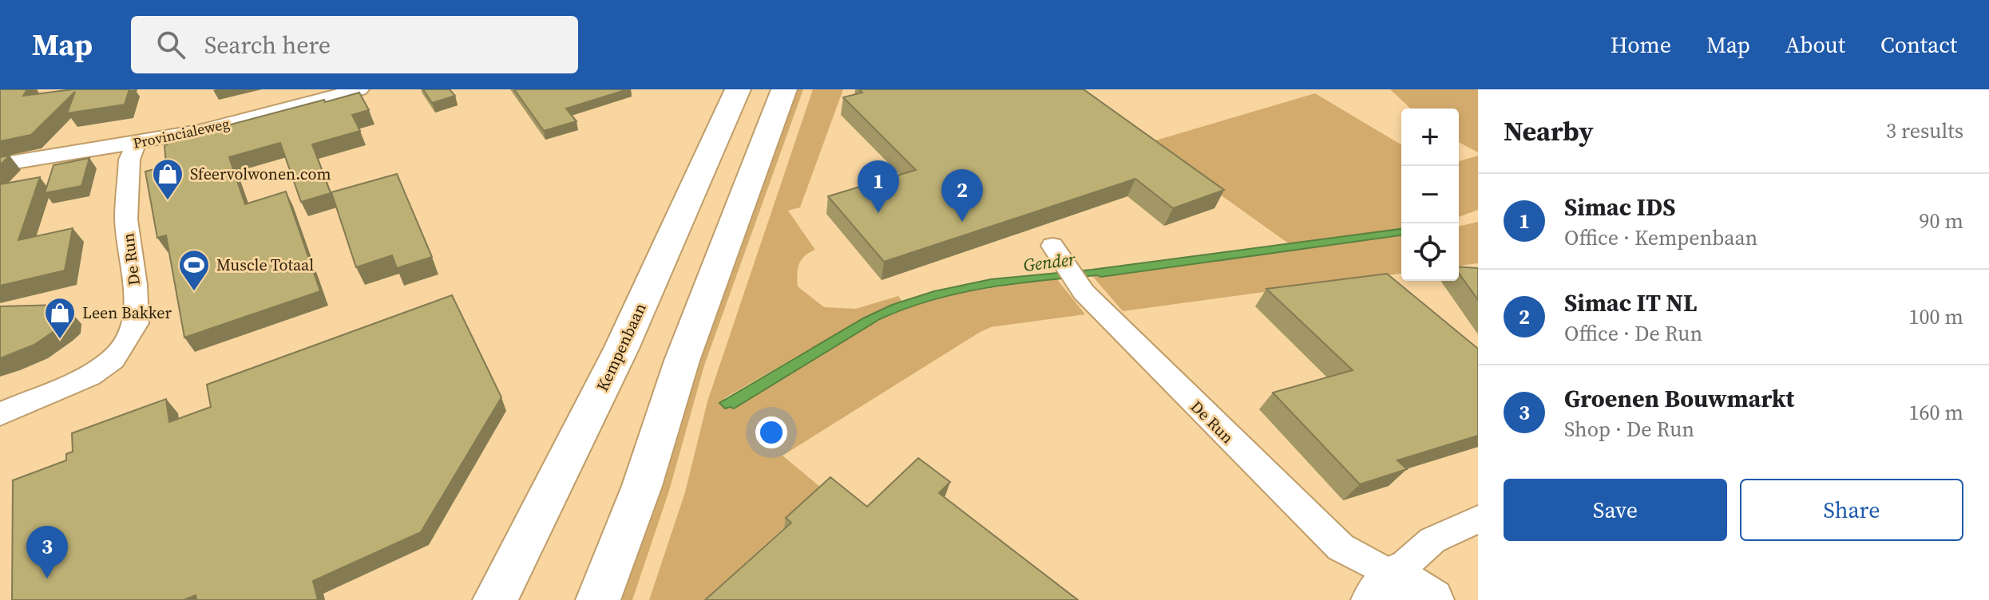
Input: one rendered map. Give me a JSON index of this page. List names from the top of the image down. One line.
{"streets":{"main road":["De Run","Kempenbaan"],"street":["Provincialeweg"]},"crossings":[["Provincialeweg","De Run"]],"water":["Gender"],"places":{"shop":["Sfeervolwonen.com","Leen Bakker"],"sports":["Muscle Totaal"]},"page":{"header":"Map","search":"Search here","nav":["Home","Map","About","Contact"],"heading":["Nearby","3 results"],"map_buttons":["+","−"],"pins":["1","2","3"],"list":[{"mark":"1","name":"Simac IDS","note":"Office · Kempenbaan","value":"90 m"},{"mark":"2","name":"Simac IT NL","note":"Office · De Run","value":"100 m"},{"mark":"3","name":"Groenen Bouwmarkt","note":"Shop · De Run","value":"160 m"}],"buttons":["Save","Share"]}}
